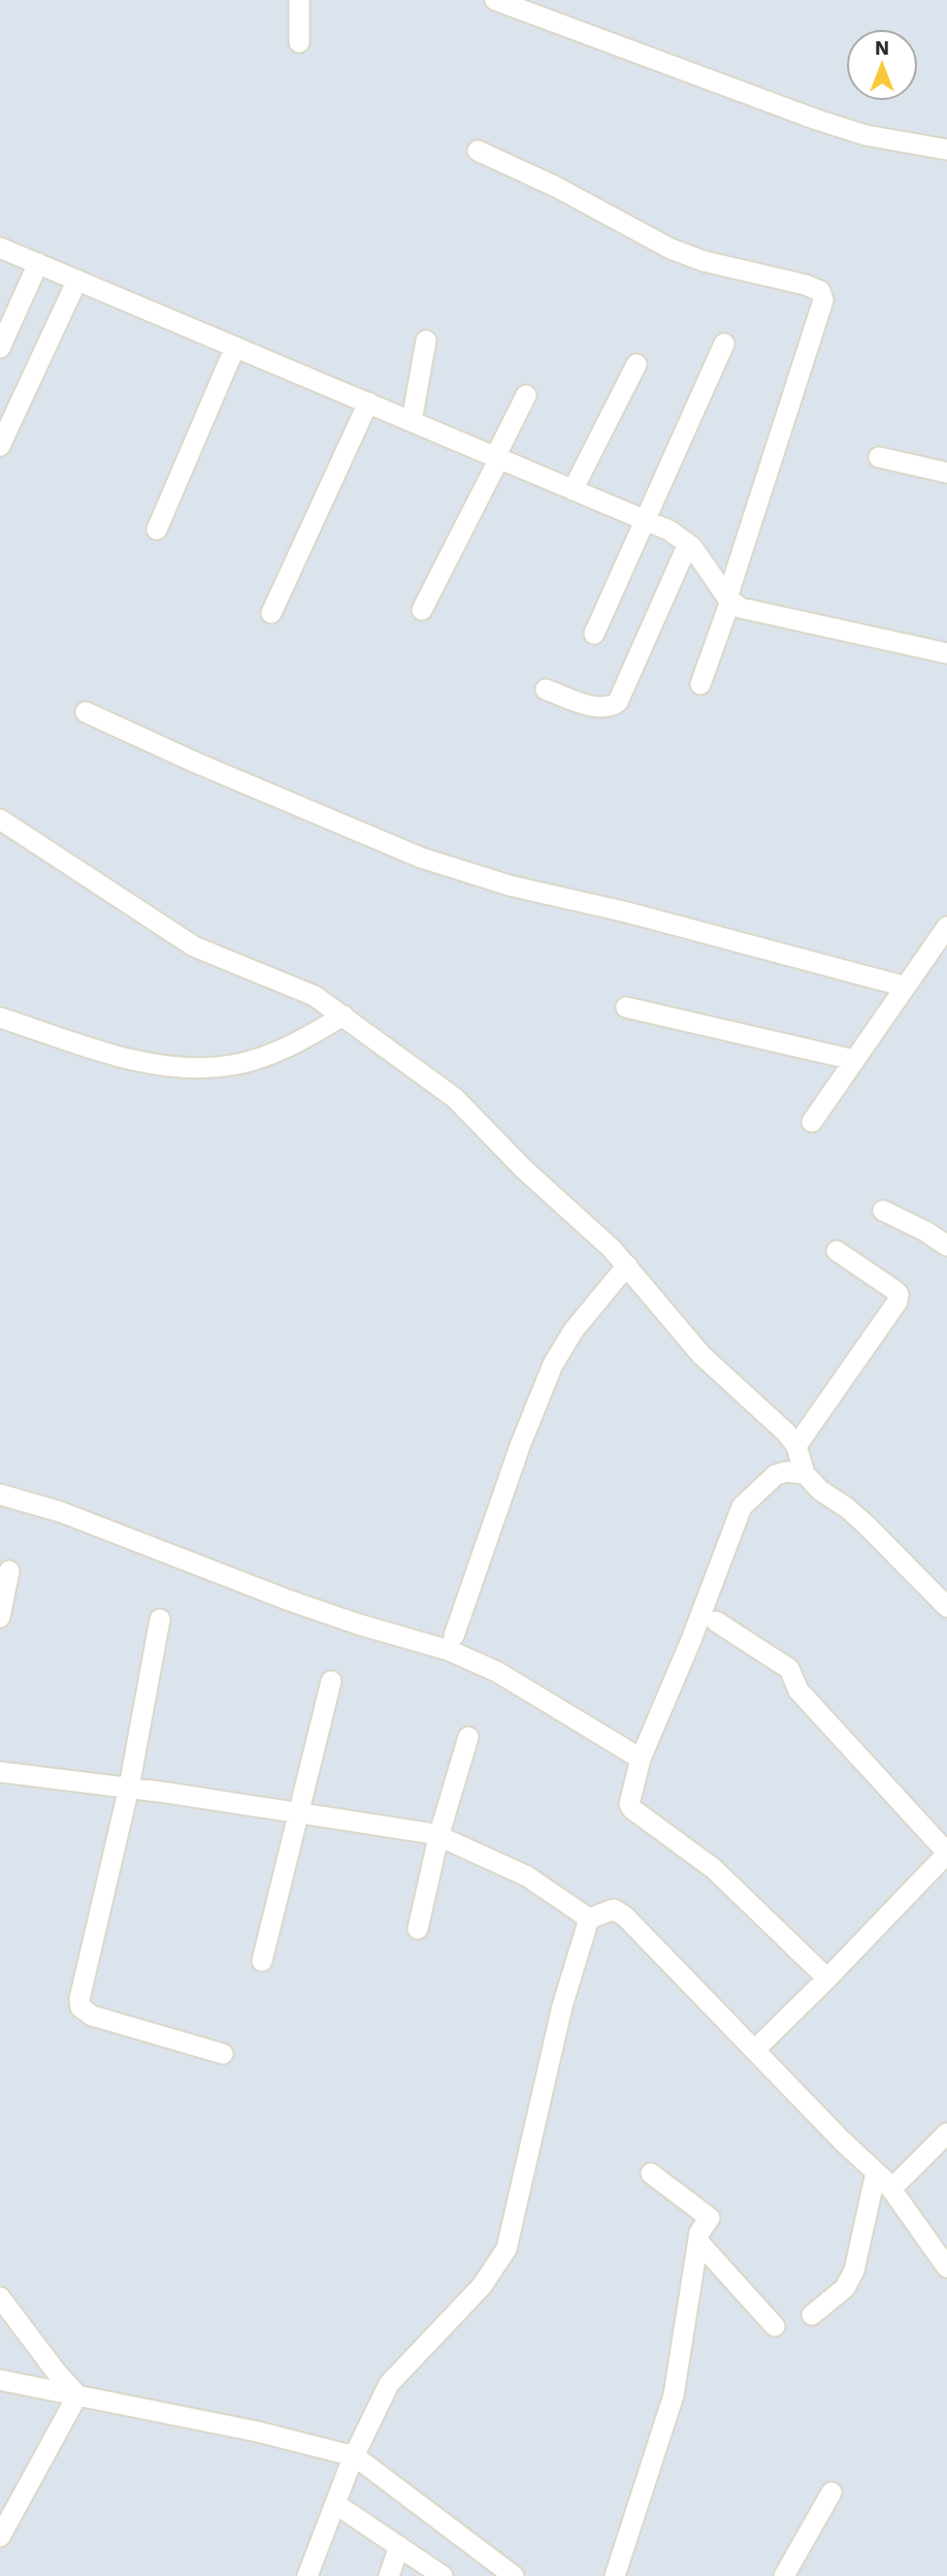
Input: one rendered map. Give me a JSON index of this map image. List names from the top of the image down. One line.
{"north":"top"}
